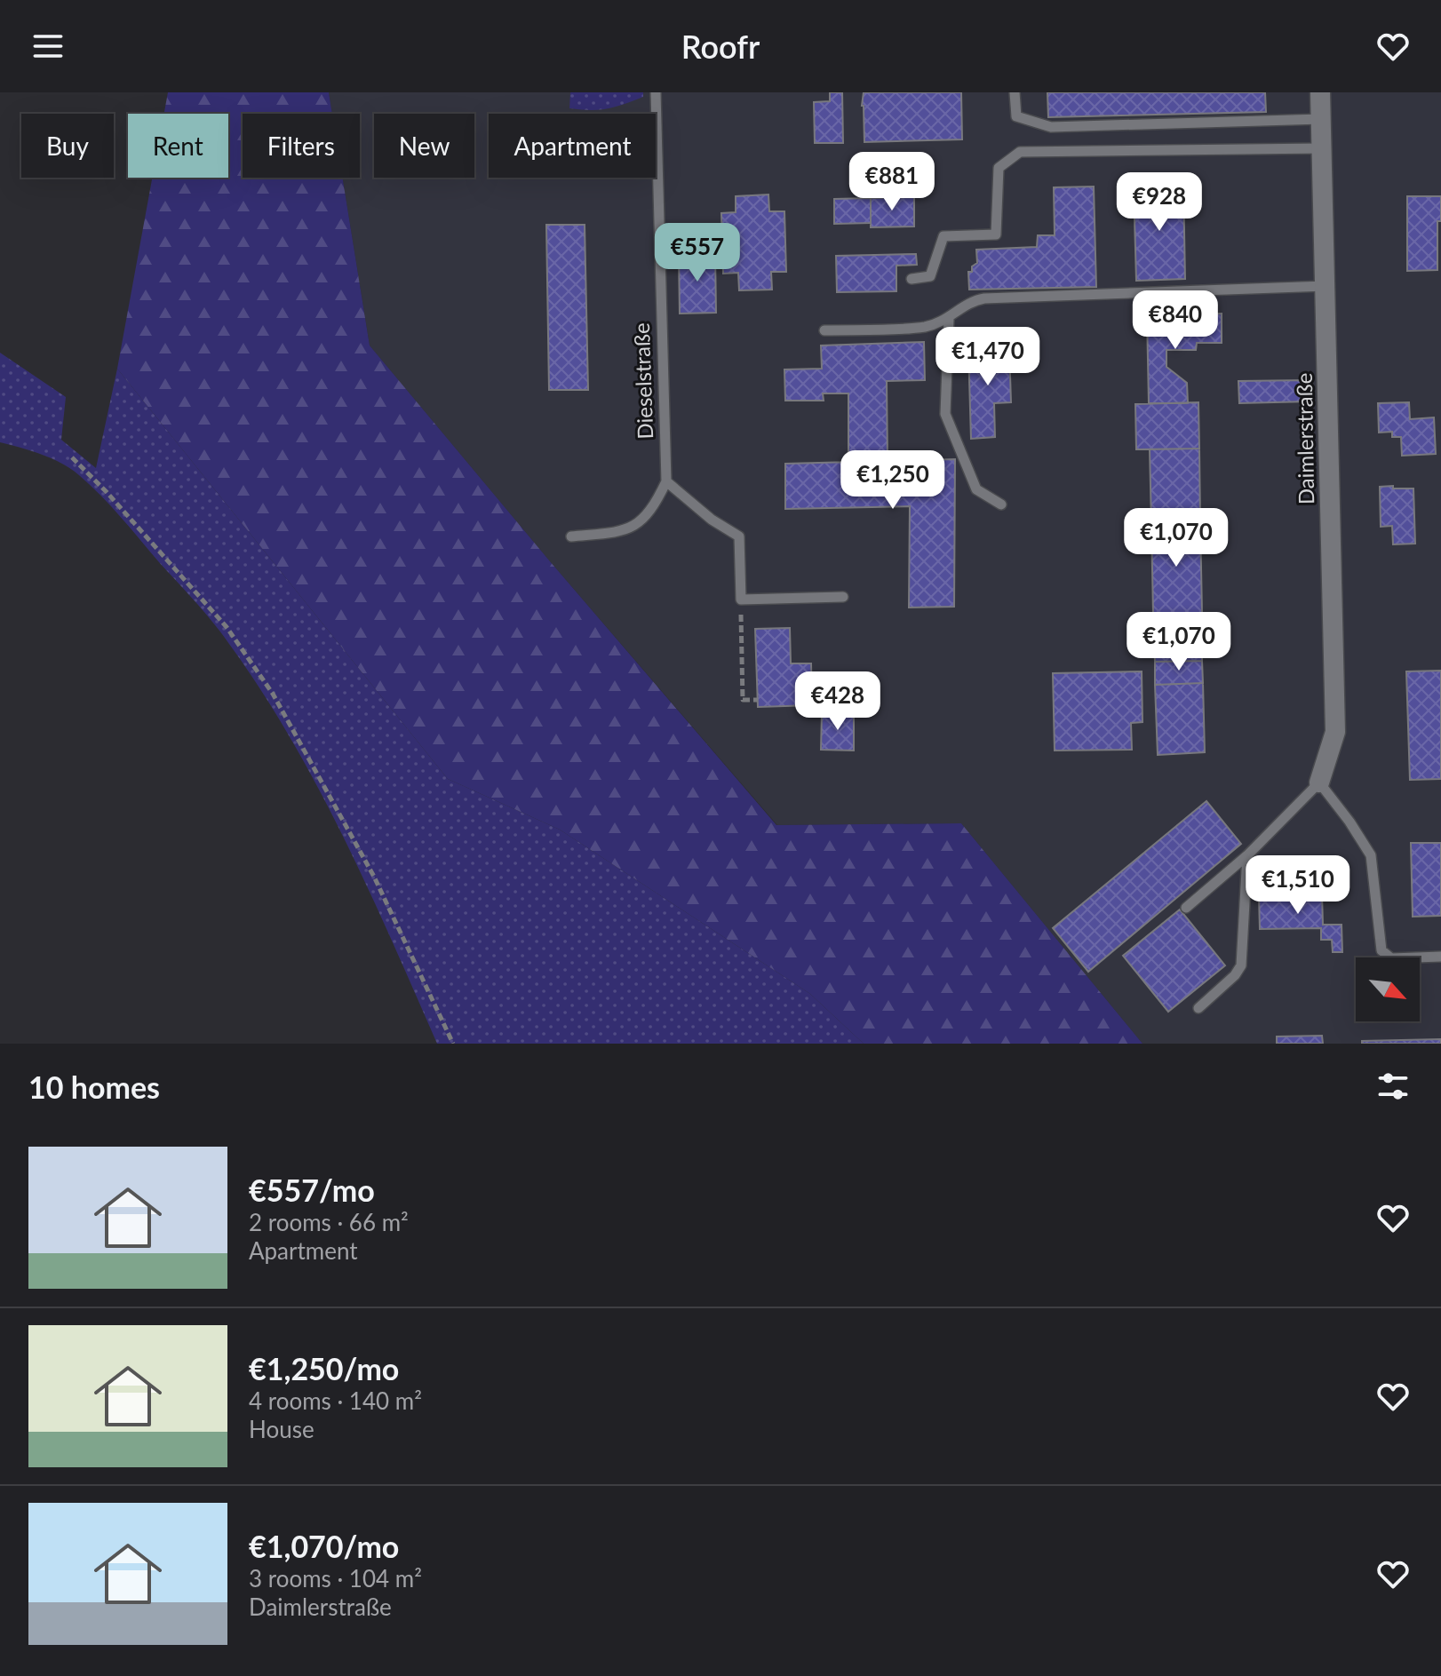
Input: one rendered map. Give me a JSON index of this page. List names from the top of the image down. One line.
{"streets":{"street":["Daimlerstraße"],"lane":["Dieselstraße"]},"north":"bottom right","page":{"header":"Roofr","chip":["Buy","Rent","Filters","New","Apartment"],"price":["€881","€928","€557","€840","€1,470","€1,250","€1,070","€1,070","€428","€1,510"],"heading":"10 homes","list":[{"name":"€557/mo","note":"2 rooms · 66 m² · Apartment"},{"name":"€1,250/mo","note":"4 rooms · 140 m² · House"},{"name":"€1,070/mo","note":"3 rooms · 104 m² · Daimlerstraße"}]}}
